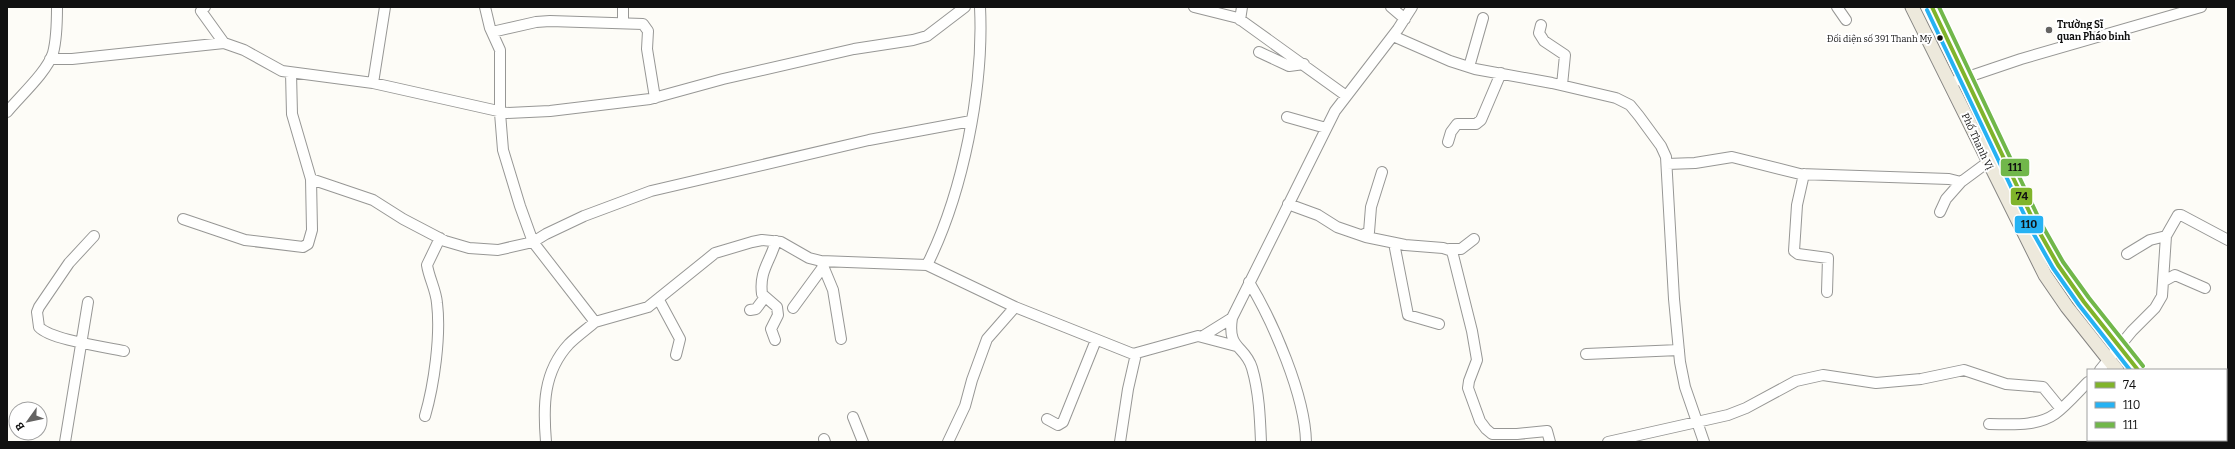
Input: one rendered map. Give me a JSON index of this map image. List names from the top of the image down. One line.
{"streets":{"main road":["Phố Thanh Vị"]},"places":["Trường Sĩ quan Pháo binh","Đối diện số 391 Thanh Mỹ"],"lines":["transit line 74","transit line 111","transit line 110"],"legend":["74","110","111"],"north":"bottom left"}
